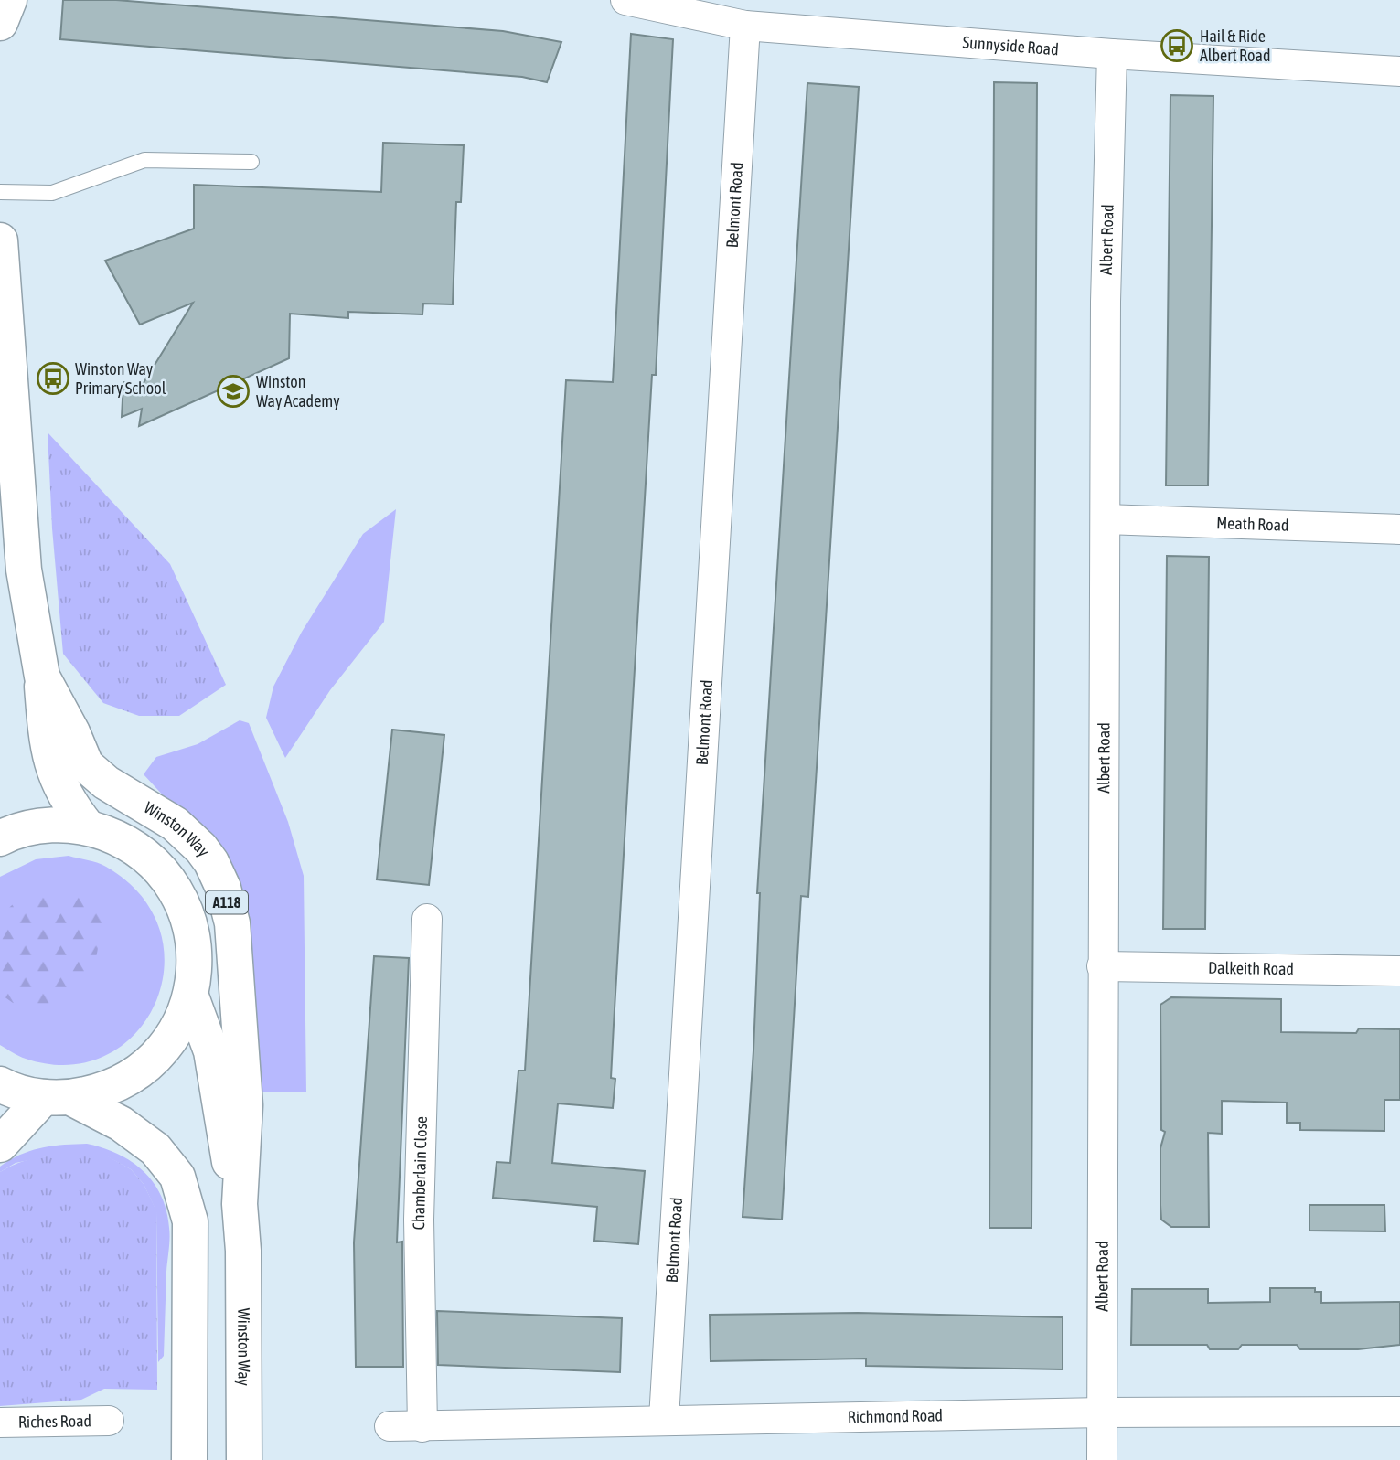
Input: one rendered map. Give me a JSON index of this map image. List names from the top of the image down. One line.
{"streets":{"main road":["Winston Way","A118"],"street":["Sunnyside Road","Belmont Road","Albert Road","Meath Road","Dalkeith Road","Chamberlain Close","Richmond Road","Riches Road"]},"crossings":[["Sunnyside Road","Belmont Road"],["Sunnyside Road","Albert Road"],["Belmont Road","Richmond Road"],["Albert Road","Meath Road"],["Albert Road","Dalkeith Road"],["Albert Road","Richmond Road"],["Winston Way","A118"],["Chamberlain Close","Richmond Road"]],"places":{"bus stop":["Hail & Ride Albert Road","Winston Way Primary School"],"school or university":["Winston Way Academy"]}}
